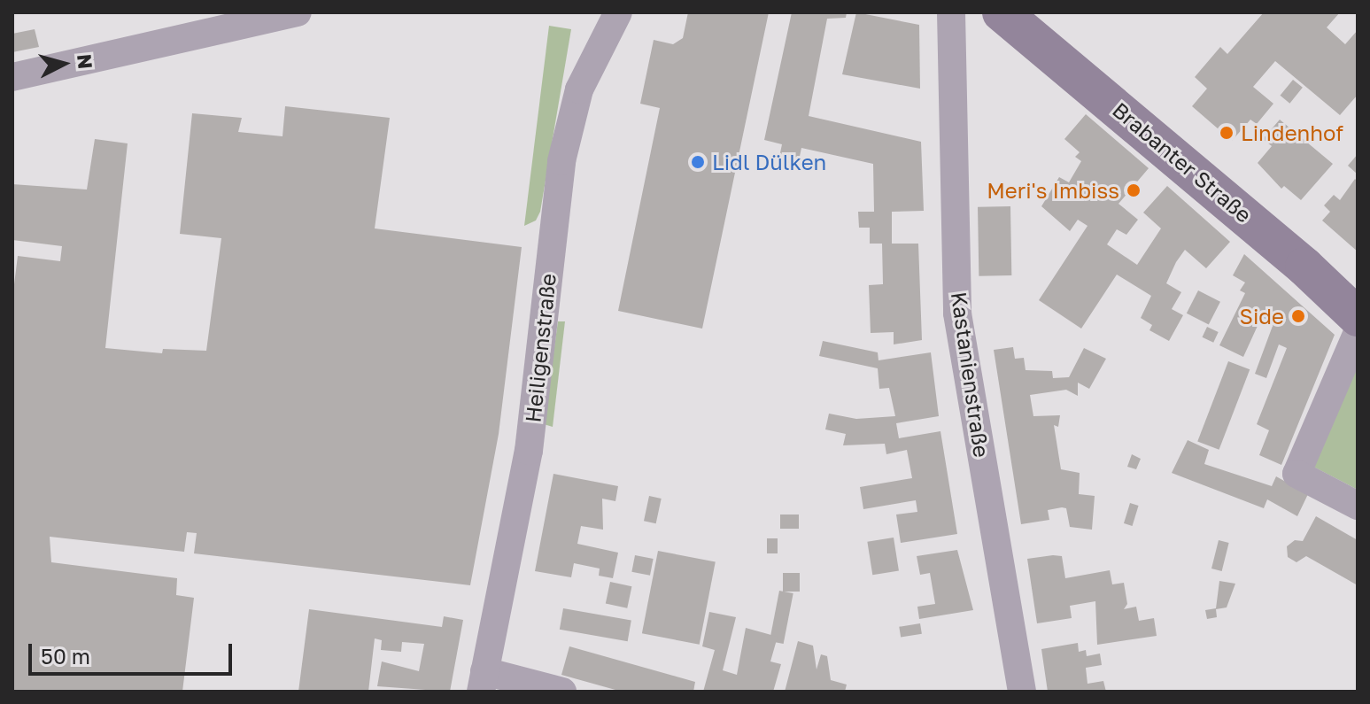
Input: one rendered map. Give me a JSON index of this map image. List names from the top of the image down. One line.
{"streets":{"main road":["Brabanter Straße"],"street":["Heiligenstraße","Kastanienstraße"]},"places":["Lindenhof","Lidl Dülken","Meri's Imbiss","Side"],"scale_bar":"50 m","north":"right"}
